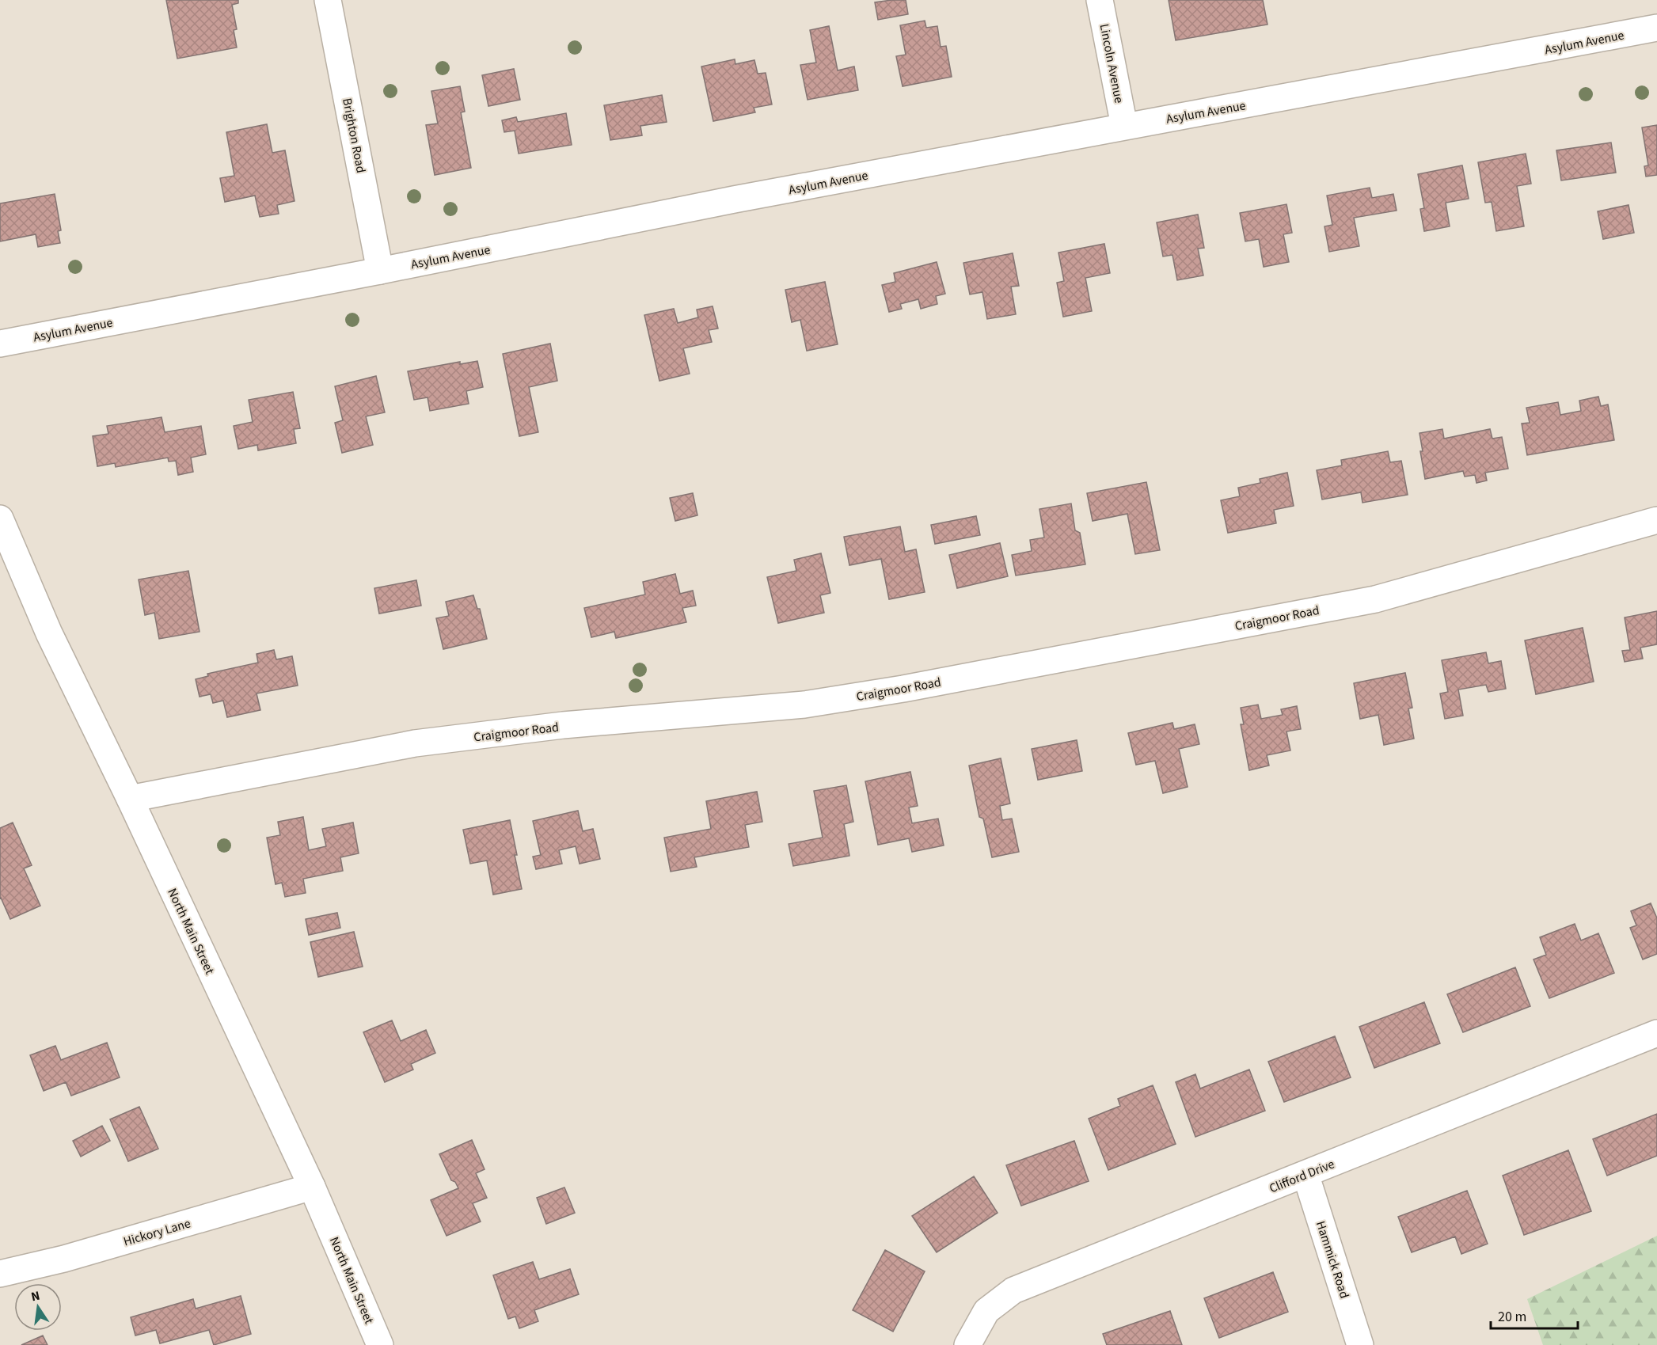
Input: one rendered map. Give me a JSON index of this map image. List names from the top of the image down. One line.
{"streets":{"street":["Asylum Avenue","Lincoln Avenue","Brighton Road","Craigmoor Road","North Main Street","Clifford Drive","Hickory Lane","Hammick Road"]},"crossings":[["Asylum Avenue","Lincoln Avenue"],["Asylum Avenue","Brighton Road"],["Craigmoor Road","North Main Street"],["North Main Street","Hickory Lane"],["Clifford Drive","Hammick Road"]],"scale_bar":"20 m","north":"top"}
